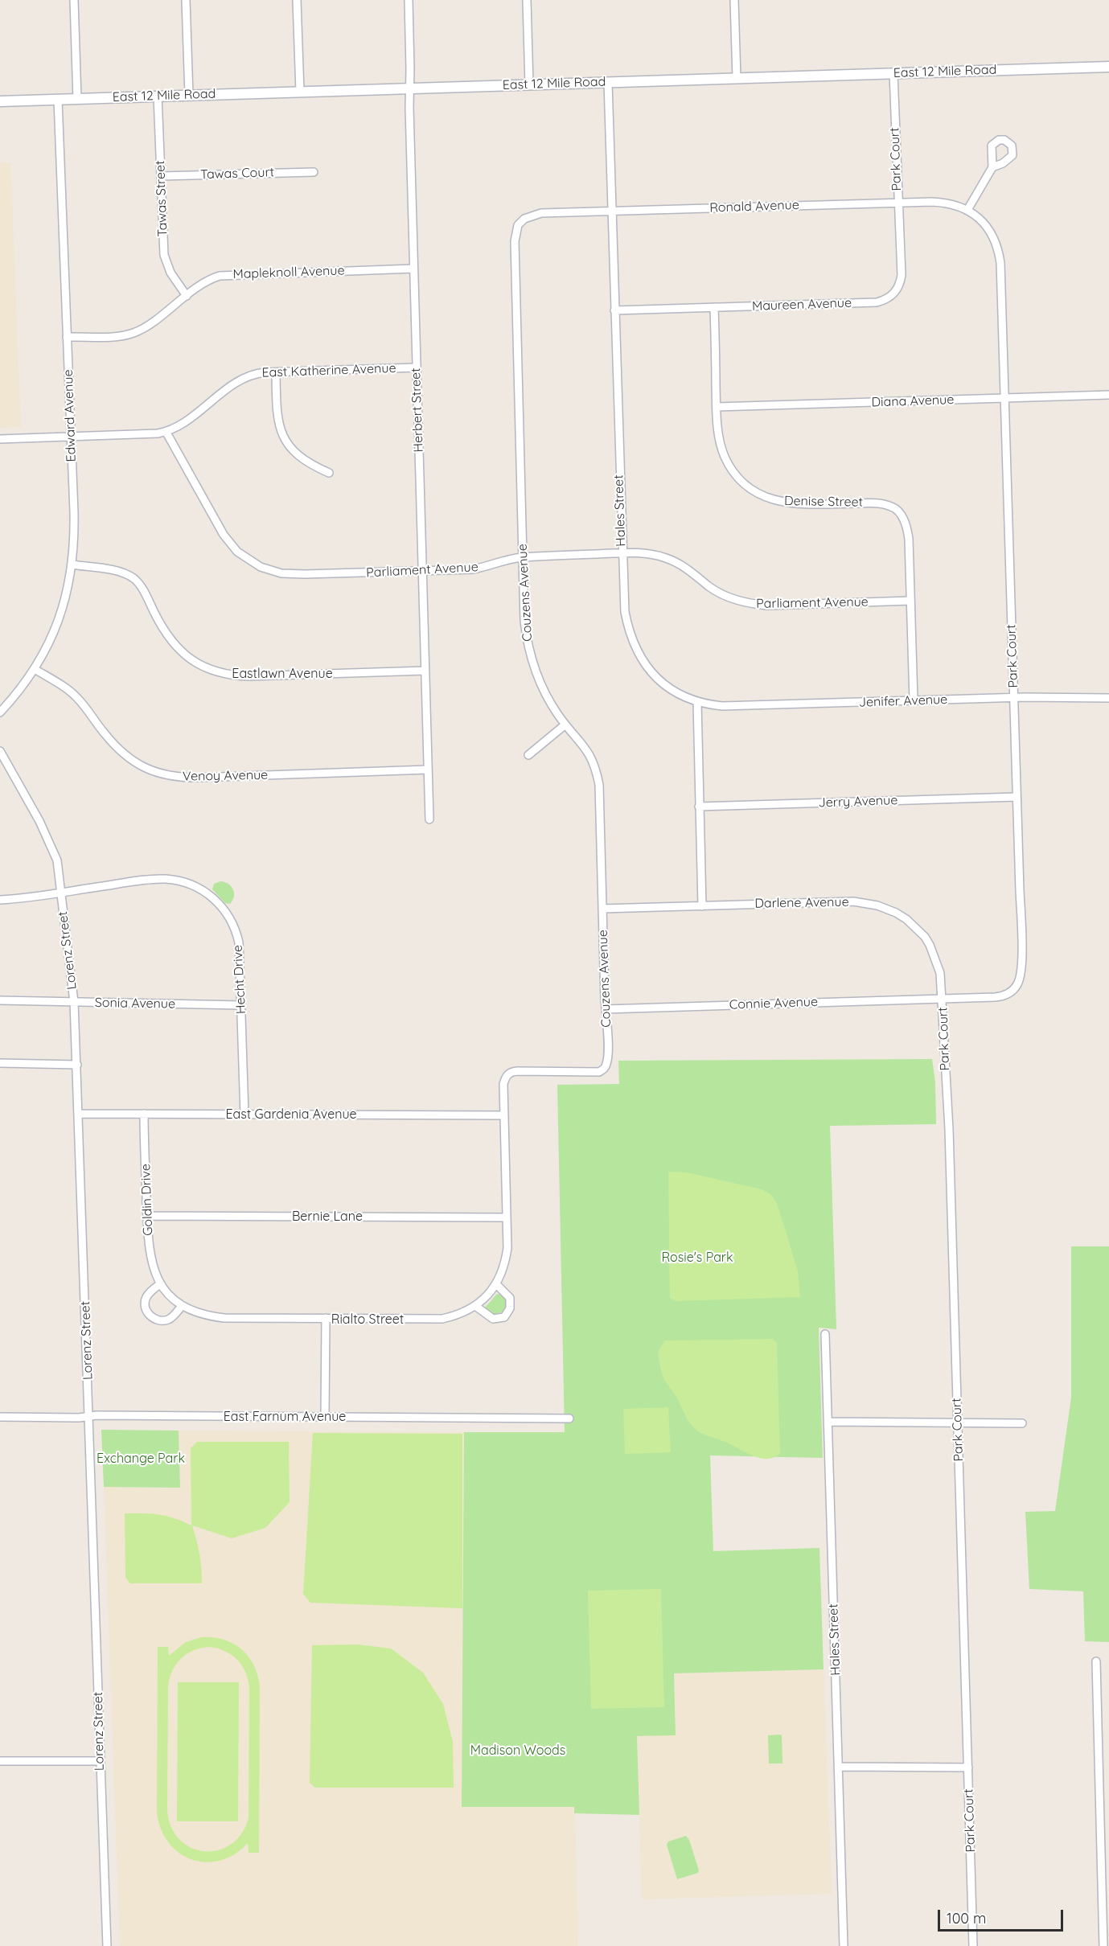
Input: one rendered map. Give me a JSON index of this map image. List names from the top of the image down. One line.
{"streets":{"main road":["East 12 Mile Road"],"street":["Park Court","Tawas Court","Tawas Street","Ronald Avenue","Mapleknoll Avenue","Maureen Avenue","East Katherine Avenue","Diana Avenue","Herbert Street","Edward Avenue","Denise Street","Hales Street","Parliament Avenue","Couzens Avenue","Eastlawn Avenue","Jenifer Avenue","Venoy Avenue","Jerry Avenue","Darlene Avenue","Lorenz Street","Hecht Drive","Sonia Avenue","Connie Avenue","East Gardenia Avenue","Goldin Drive","Bernie Lane","Rialto Street","East Farnum Avenue"]},"crossings":[["East 12 Mile Road","Park Court"],["East 12 Mile Road","Tawas Street"],["East 12 Mile Road","Herbert Street"],["East 12 Mile Road","Edward Avenue"],["East 12 Mile Road","Hales Street"],["Park Court","Ronald Avenue"],["Park Court","Maureen Avenue"],["Park Court","Diana Avenue"],["Park Court","Jenifer Avenue"],["Park Court","Jerry Avenue"],["Park Court","Darlene Avenue"],["Park Court","Connie Avenue"],["Tawas Court","Tawas Street"],["Tawas Street","Mapleknoll Avenue"],["Ronald Avenue","Maureen Avenue"],["Ronald Avenue","Hales Street"],["Ronald Avenue","Couzens Avenue"],["Mapleknoll Avenue","Herbert Street"],["Mapleknoll Avenue","Edward Avenue"],["Maureen Avenue","Denise Street"],["Maureen Avenue","Hales Street"],["East Katherine Avenue","Herbert Street"],["East Katherine Avenue","Edward Avenue"],["East Katherine Avenue","Parliament Avenue"],["Diana Avenue","Denise Street"],["Herbert Street","Parliament Avenue"],["Herbert Street","Eastlawn Avenue"],["Herbert Street","Venoy Avenue"],["Edward Avenue","Eastlawn Avenue"],["Edward Avenue","Venoy Avenue"],["Denise Street","Parliament Avenue"],["Denise Street","Jenifer Avenue"],["Hales Street","Parliament Avenue"],["Hales Street","Couzens Avenue"],["Hales Street","Jenifer Avenue"],["Parliament Avenue","Couzens Avenue"],["Couzens Avenue","Darlene Avenue"],["Couzens Avenue","Connie Avenue"],["Couzens Avenue","Rialto Street"],["Darlene Avenue","Connie Avenue"],["Lorenz Street","Hecht Drive"],["Lorenz Street","Sonia Avenue"],["Lorenz Street","East Gardenia Avenue"],["Lorenz Street","East Farnum Avenue"],["Hecht Drive","Sonia Avenue"],["Hecht Drive","East Gardenia Avenue"],["East Gardenia Avenue","Goldin Drive"],["East Gardenia Avenue","Rialto Street"],["Goldin Drive","Bernie Lane"],["Goldin Drive","Rialto Street"],["Bernie Lane","Rialto Street"],["Rialto Street","East Farnum Avenue"]],"parks":["Rosie's Park","Exchange Park","Madison Woods"],"scale_bar":"100 m"}
